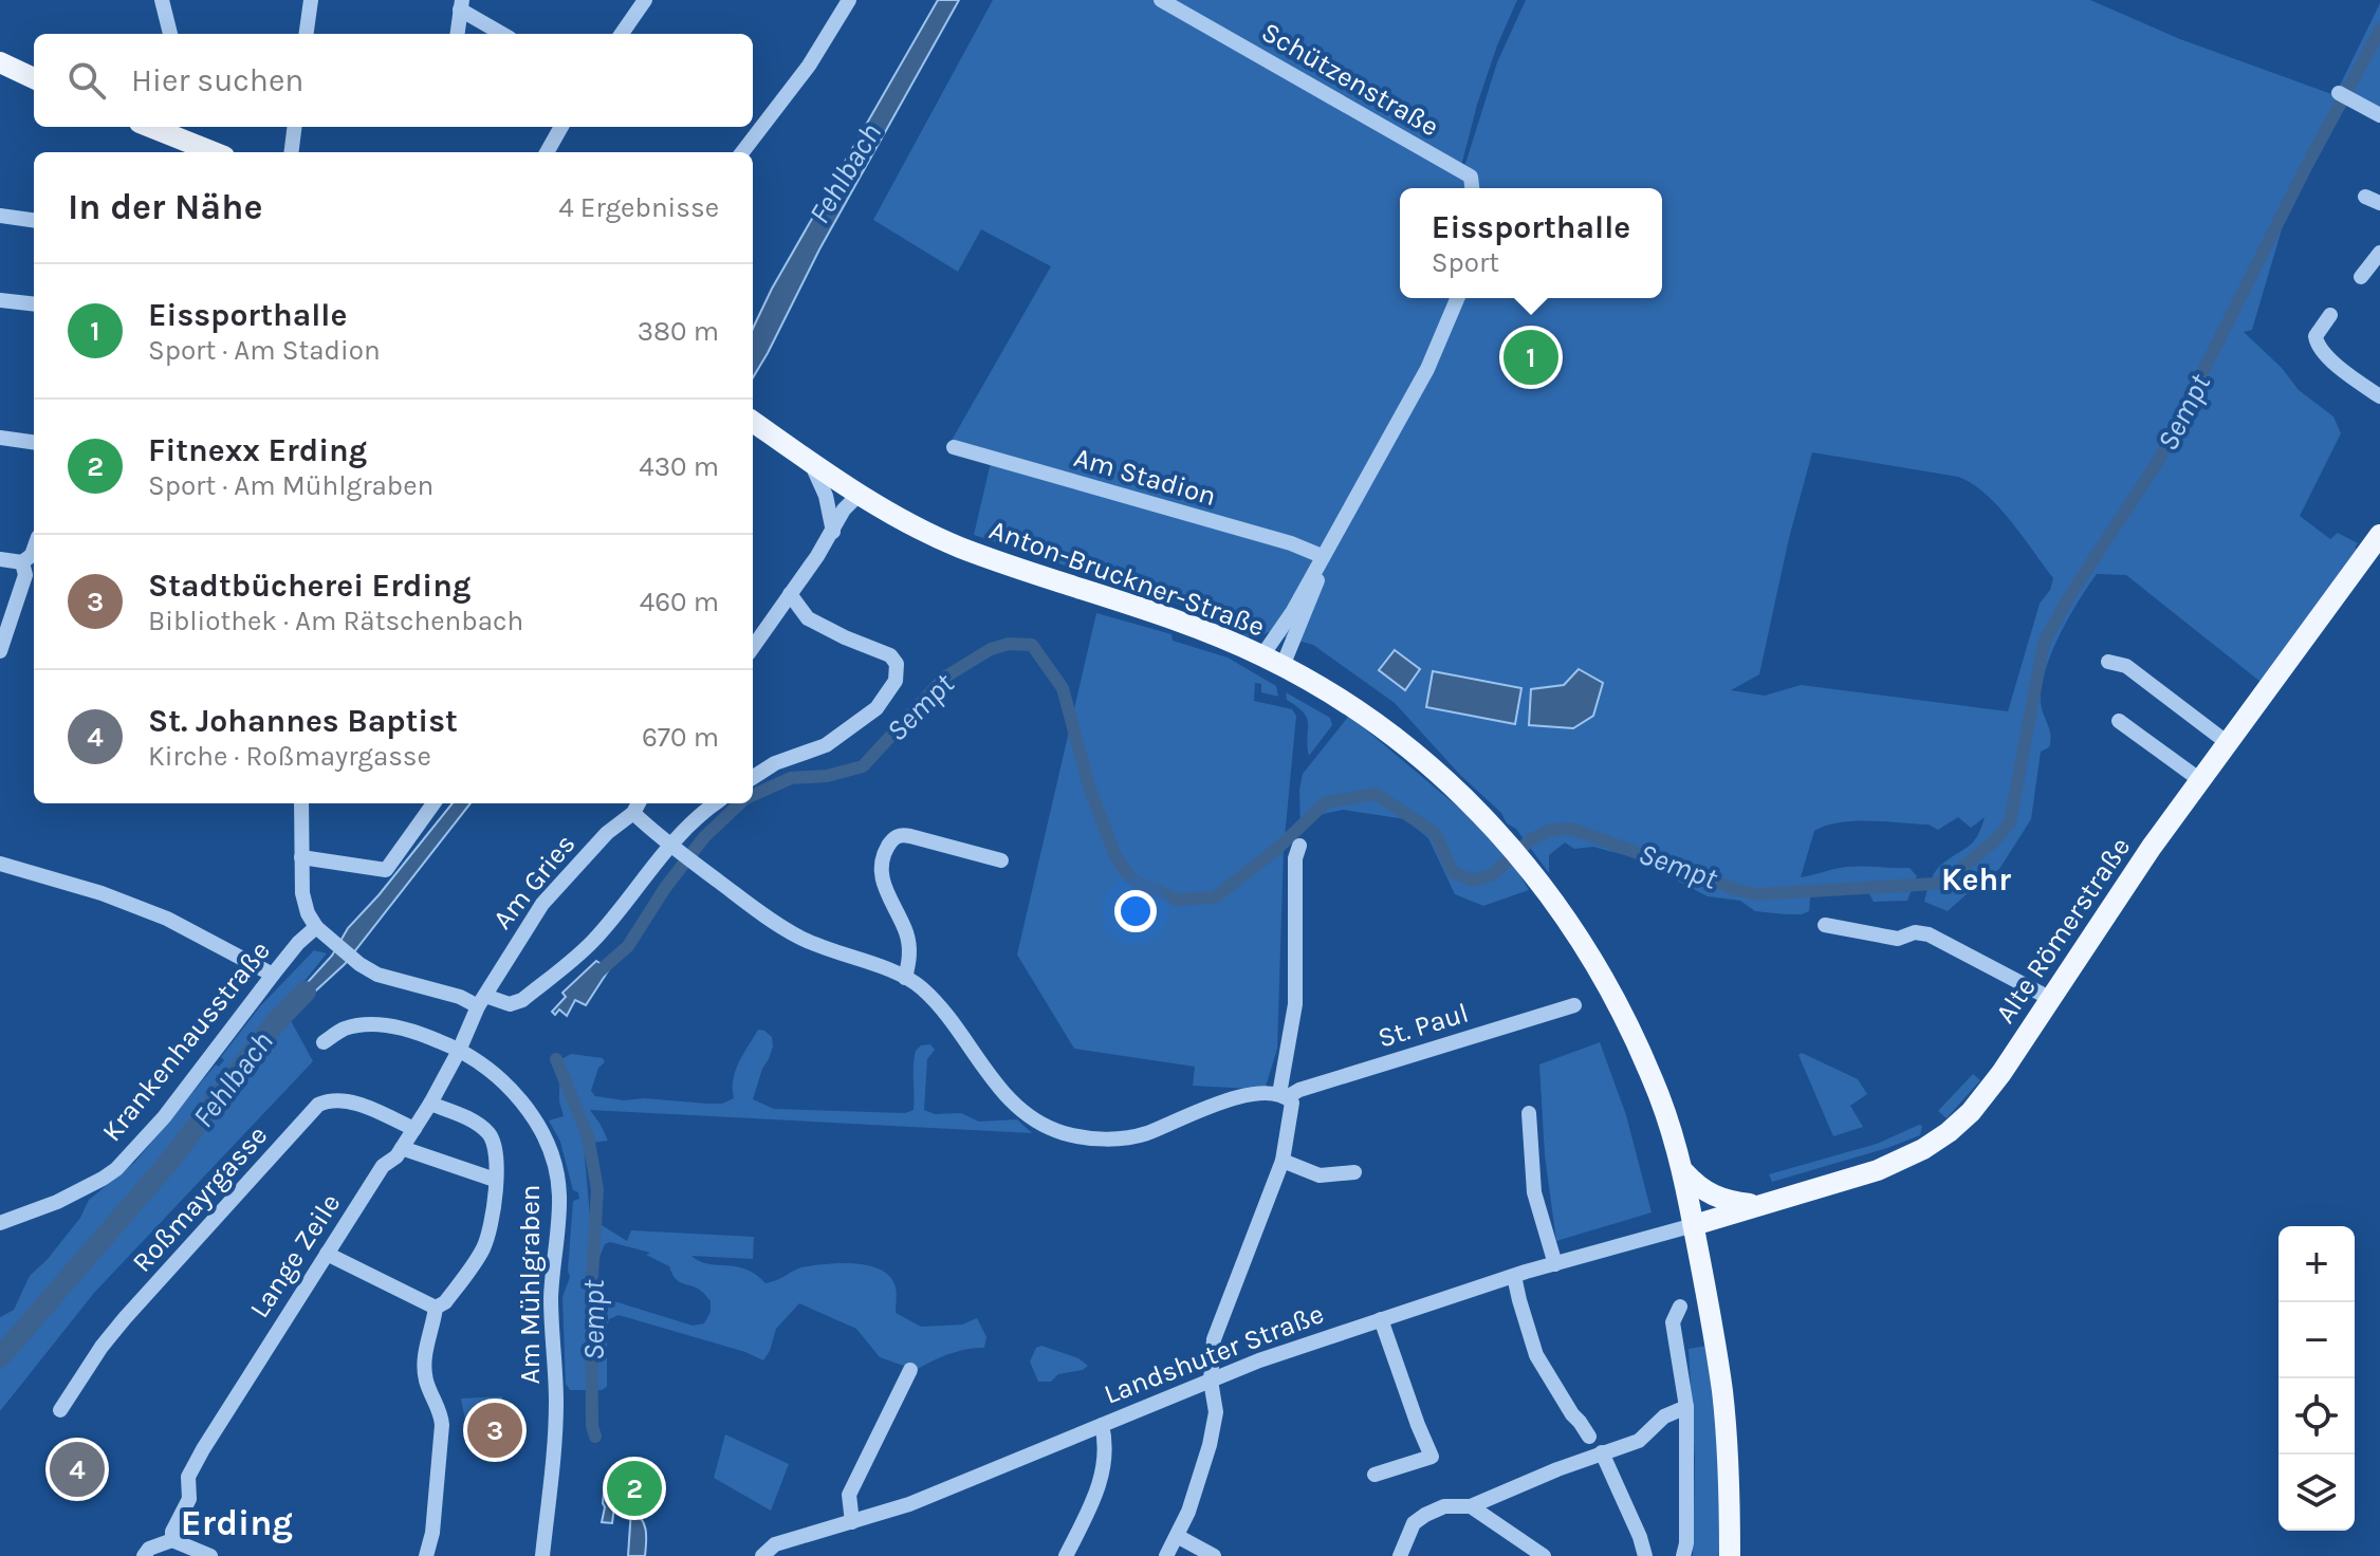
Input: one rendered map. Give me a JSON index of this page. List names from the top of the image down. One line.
{"streets":{"main road":["Anton-Bruckner-Straße","Alte Römerstraße"],"street":["Schützenstraße","Am Stadion","Am Gries","St. Paul","Krankenhausstraße","Roßmayrgasse","Lange Zeile","Am Mühlgraben","Landshuter Straße"]},"crossings":[["Anton-Bruckner-Straße","Alte Römerstraße"],["Anton-Bruckner-Straße","Landshuter Straße"],["Am Gries","Lange Zeile"],["Alte Römerstraße","Landshuter Straße"],["Roßmayrgasse","Lange Zeile"],["Lange Zeile","Am Mühlgraben"]],"districts":["Kehr","Erding"],"water":["Fehlbach","Sempt"],"page":{"search":"Hier suchen","heading":["In der Nähe","4 Ergebnisse"],"popup":["Eissporthalle","Sport"],"list":[{"mark":"1","name":"Eissporthalle","note":"Sport · Am Stadion","value":"380 m"},{"mark":"2","name":"Fitnexx Erding","note":"Sport · Am Mühlgraben","value":"430 m"},{"mark":"3","name":"Stadtbücherei Erding","note":"Bibliothek · Am Rätschenbach","value":"460 m"},{"mark":"4","name":"St. Johannes Baptist","note":"Kirche · Roßmayrgasse","value":"670 m"}],"pins":["1","3","4","2"],"map_buttons":["+","−"]}}
